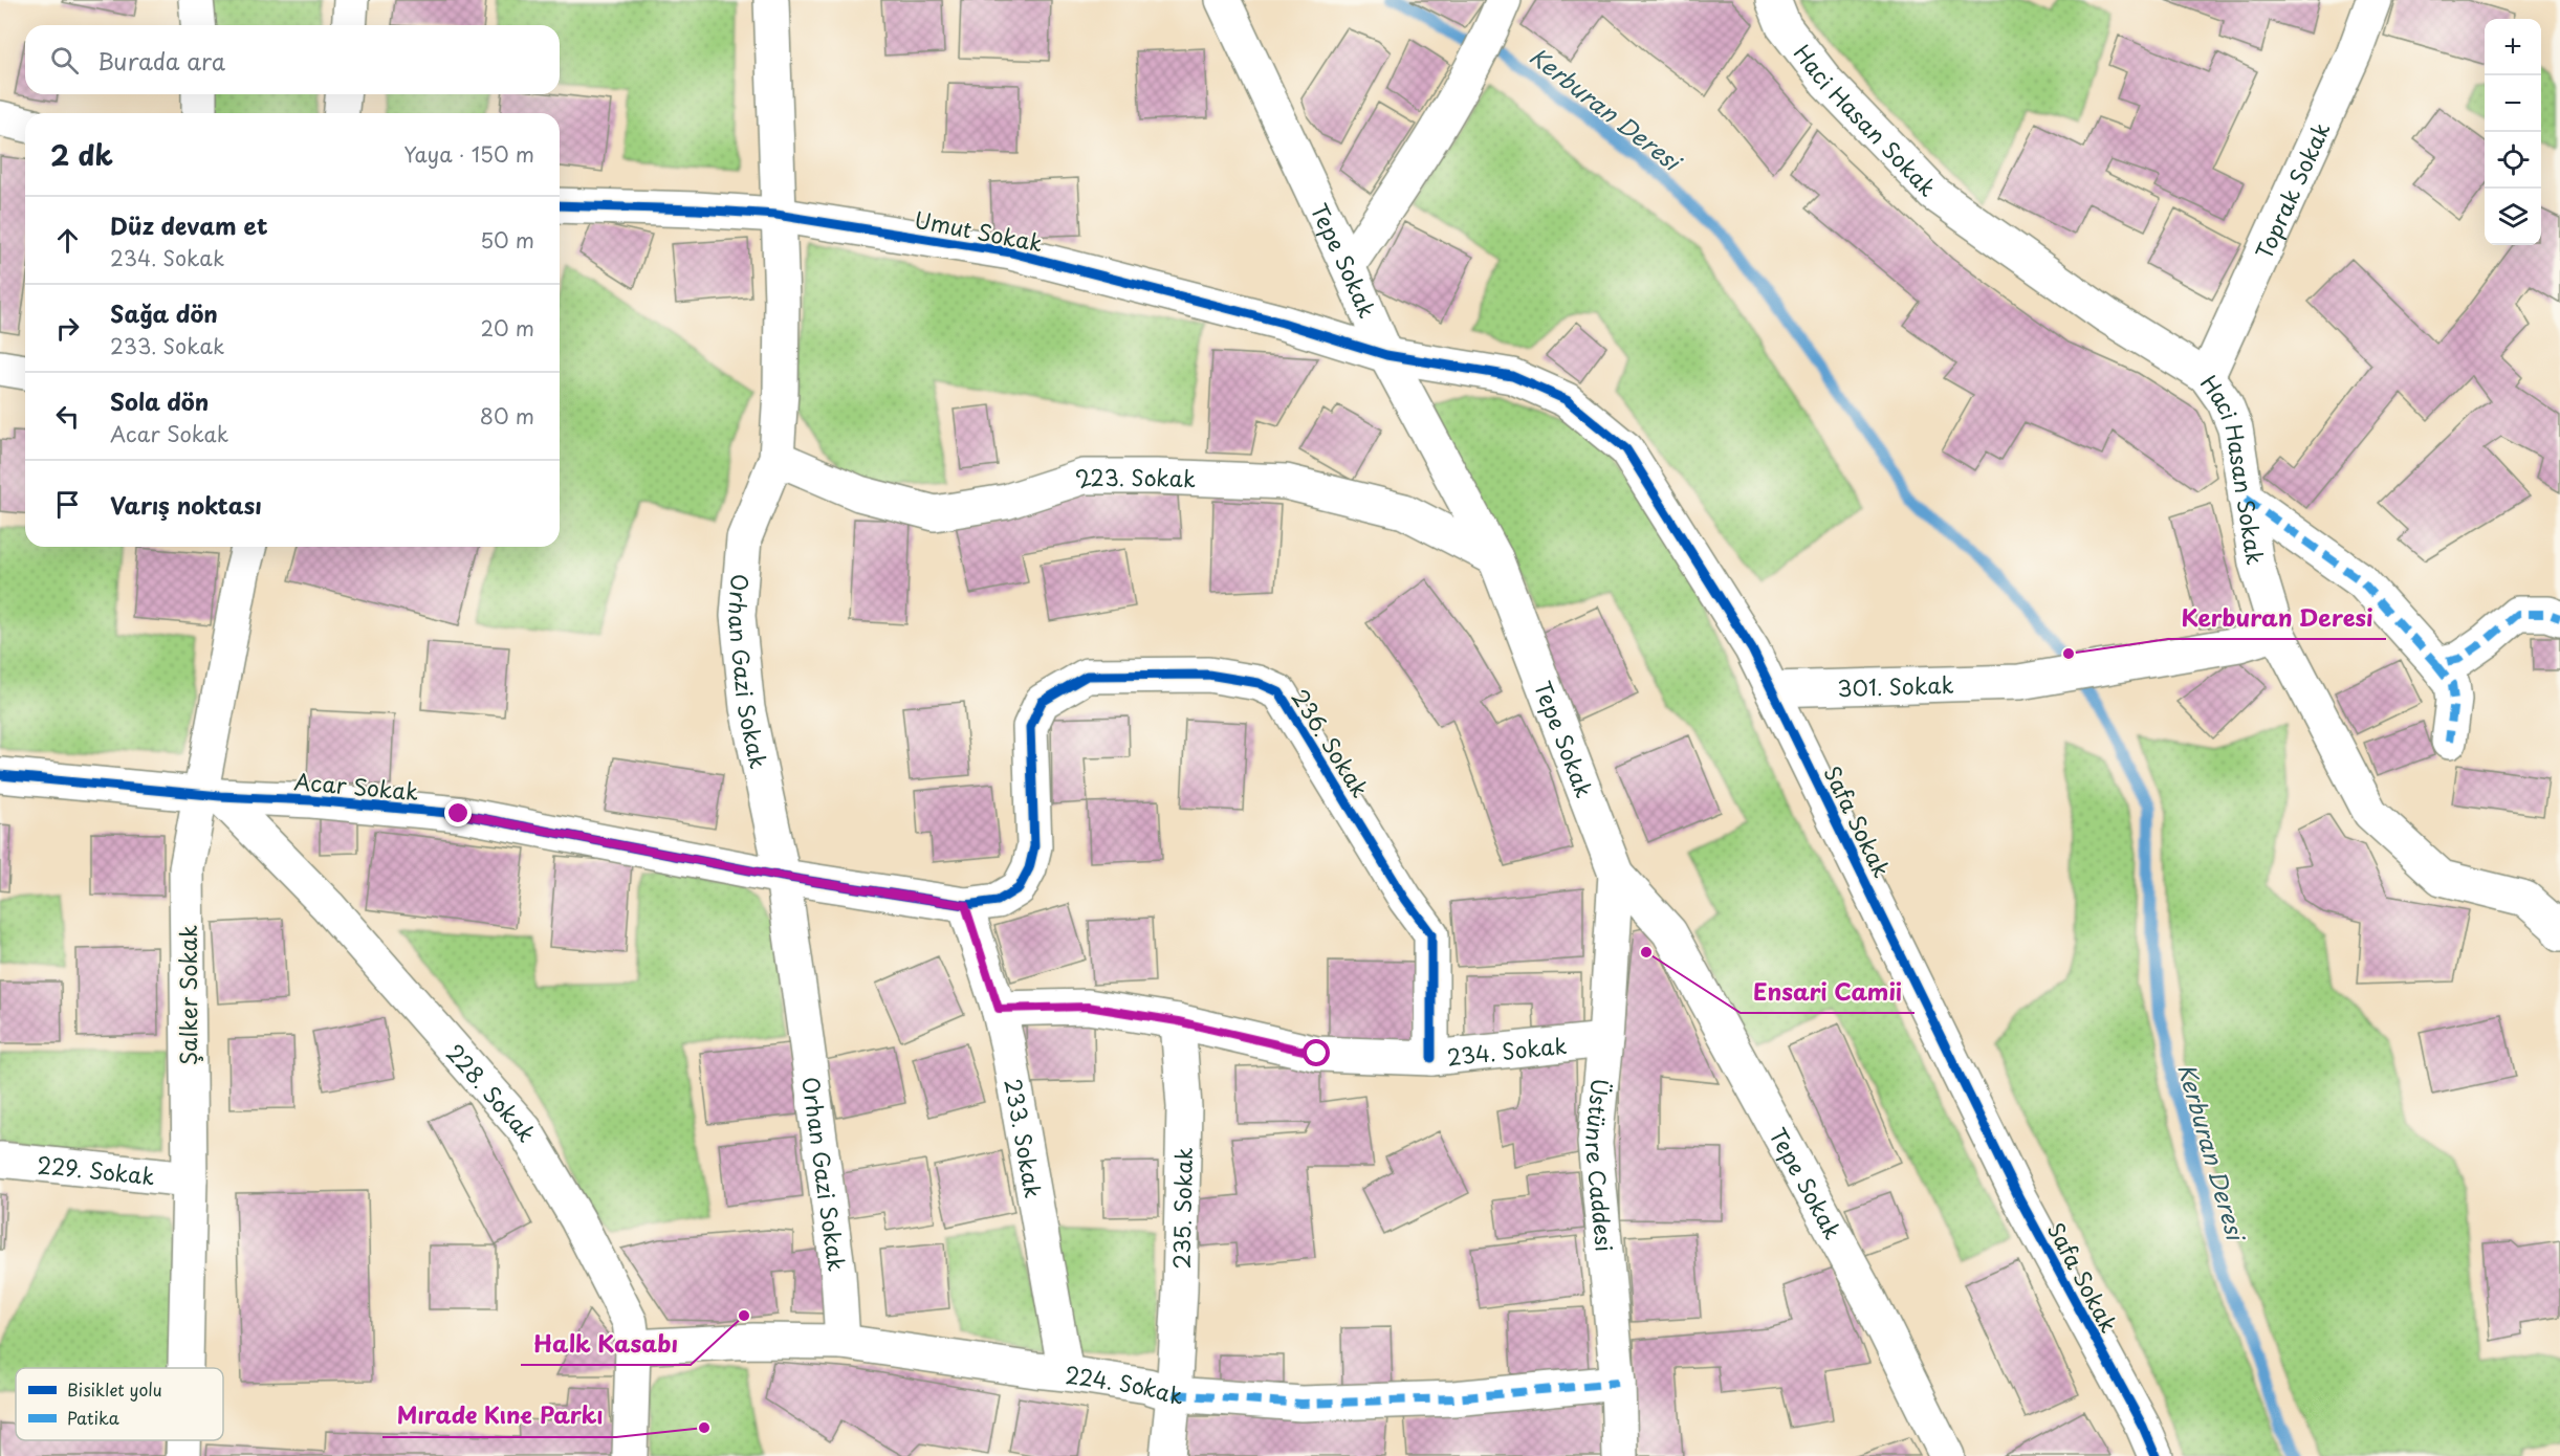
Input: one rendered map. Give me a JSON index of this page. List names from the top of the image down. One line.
{"streets":{"street":["Haci Hasan Sokak","Toprak Sokak","Umut Sokak","Tepe Sokak","223. Sokak","Orhan Gazi Sokak","301. Sokak","236. Sokak","Acar Sokak","Safa Sokak","Şalker Sokak","234. Sokak","228. Sokak","233. Sokak","Üstünre Caddesi","229. Sokak","235. Sokak","224. Sokak"]},"crossings":[["Haci Hasan Sokak","Toprak Sokak"],["Haci Hasan Sokak","301. Sokak"],["Umut Sokak","Tepe Sokak"],["Umut Sokak","Orhan Gazi Sokak"],["Umut Sokak","Safa Sokak"],["Tepe Sokak","223. Sokak"],["Tepe Sokak","Safa Sokak"],["Tepe Sokak","Üstünre Caddesi"],["223. Sokak","Orhan Gazi Sokak"],["Orhan Gazi Sokak","Acar Sokak"],["Orhan Gazi Sokak","224. Sokak"],["301. Sokak","Safa Sokak"],["236. Sokak","Acar Sokak"],["236. Sokak","234. Sokak"],["236. Sokak","233. Sokak"],["Acar Sokak","Şalker Sokak"],["Acar Sokak","228. Sokak"],["Acar Sokak","233. Sokak"],["Şalker Sokak","228. Sokak"],["Şalker Sokak","229. Sokak"],["234. Sokak","233. Sokak"],["234. Sokak","Üstünre Caddesi"],["234. Sokak","235. Sokak"],["228. Sokak","224. Sokak"],["233. Sokak","224. Sokak"],["Üstünre Caddesi","224. Sokak"],["235. Sokak","224. Sokak"]],"water":["Kerburan Deresi"],"places":["Kerburan Deresi","Ensari Camii","Halk Kasabı","Mırade Kıne Parkı"],"legend":["Bisiklet yolu","Patika"],"page":{"map_buttons":["+","−"],"search":"Burada ara","heading":["2 dk","Yaya · 150 m"],"list":[["Düz devam et","234. Sokak","50 m"],["Sağa dön","233. Sokak","20 m"],["Sola dön","Acar Sokak","80 m"],"Varış noktası"]}}
